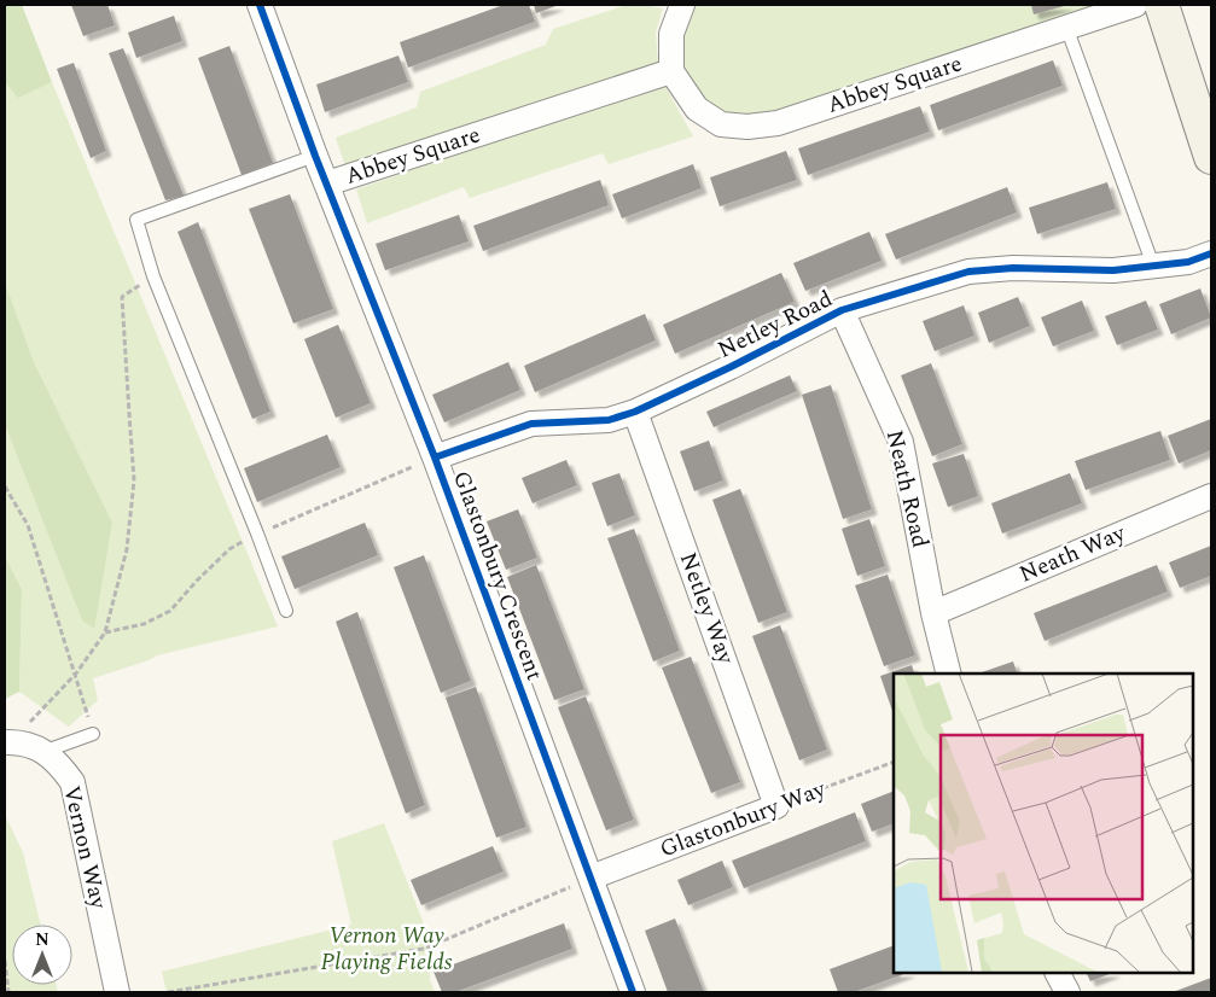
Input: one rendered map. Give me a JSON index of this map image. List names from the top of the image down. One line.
{"streets":{"street":["Abbey Square","Netley Road","Neath Road","Neath Way","Glastonbury Crescent","Netley Way","Glastonbury Way","Vernon Way"]},"crossings":[["Abbey Square","Glastonbury Crescent"],["Netley Road","Neath Road"],["Netley Road","Glastonbury Crescent"],["Netley Road","Netley Way"],["Neath Road","Neath Way"],["Glastonbury Crescent","Glastonbury Way"],["Netley Way","Glastonbury Way"]],"parks":["Vernon Way Playing Fields"],"north":"top"}
